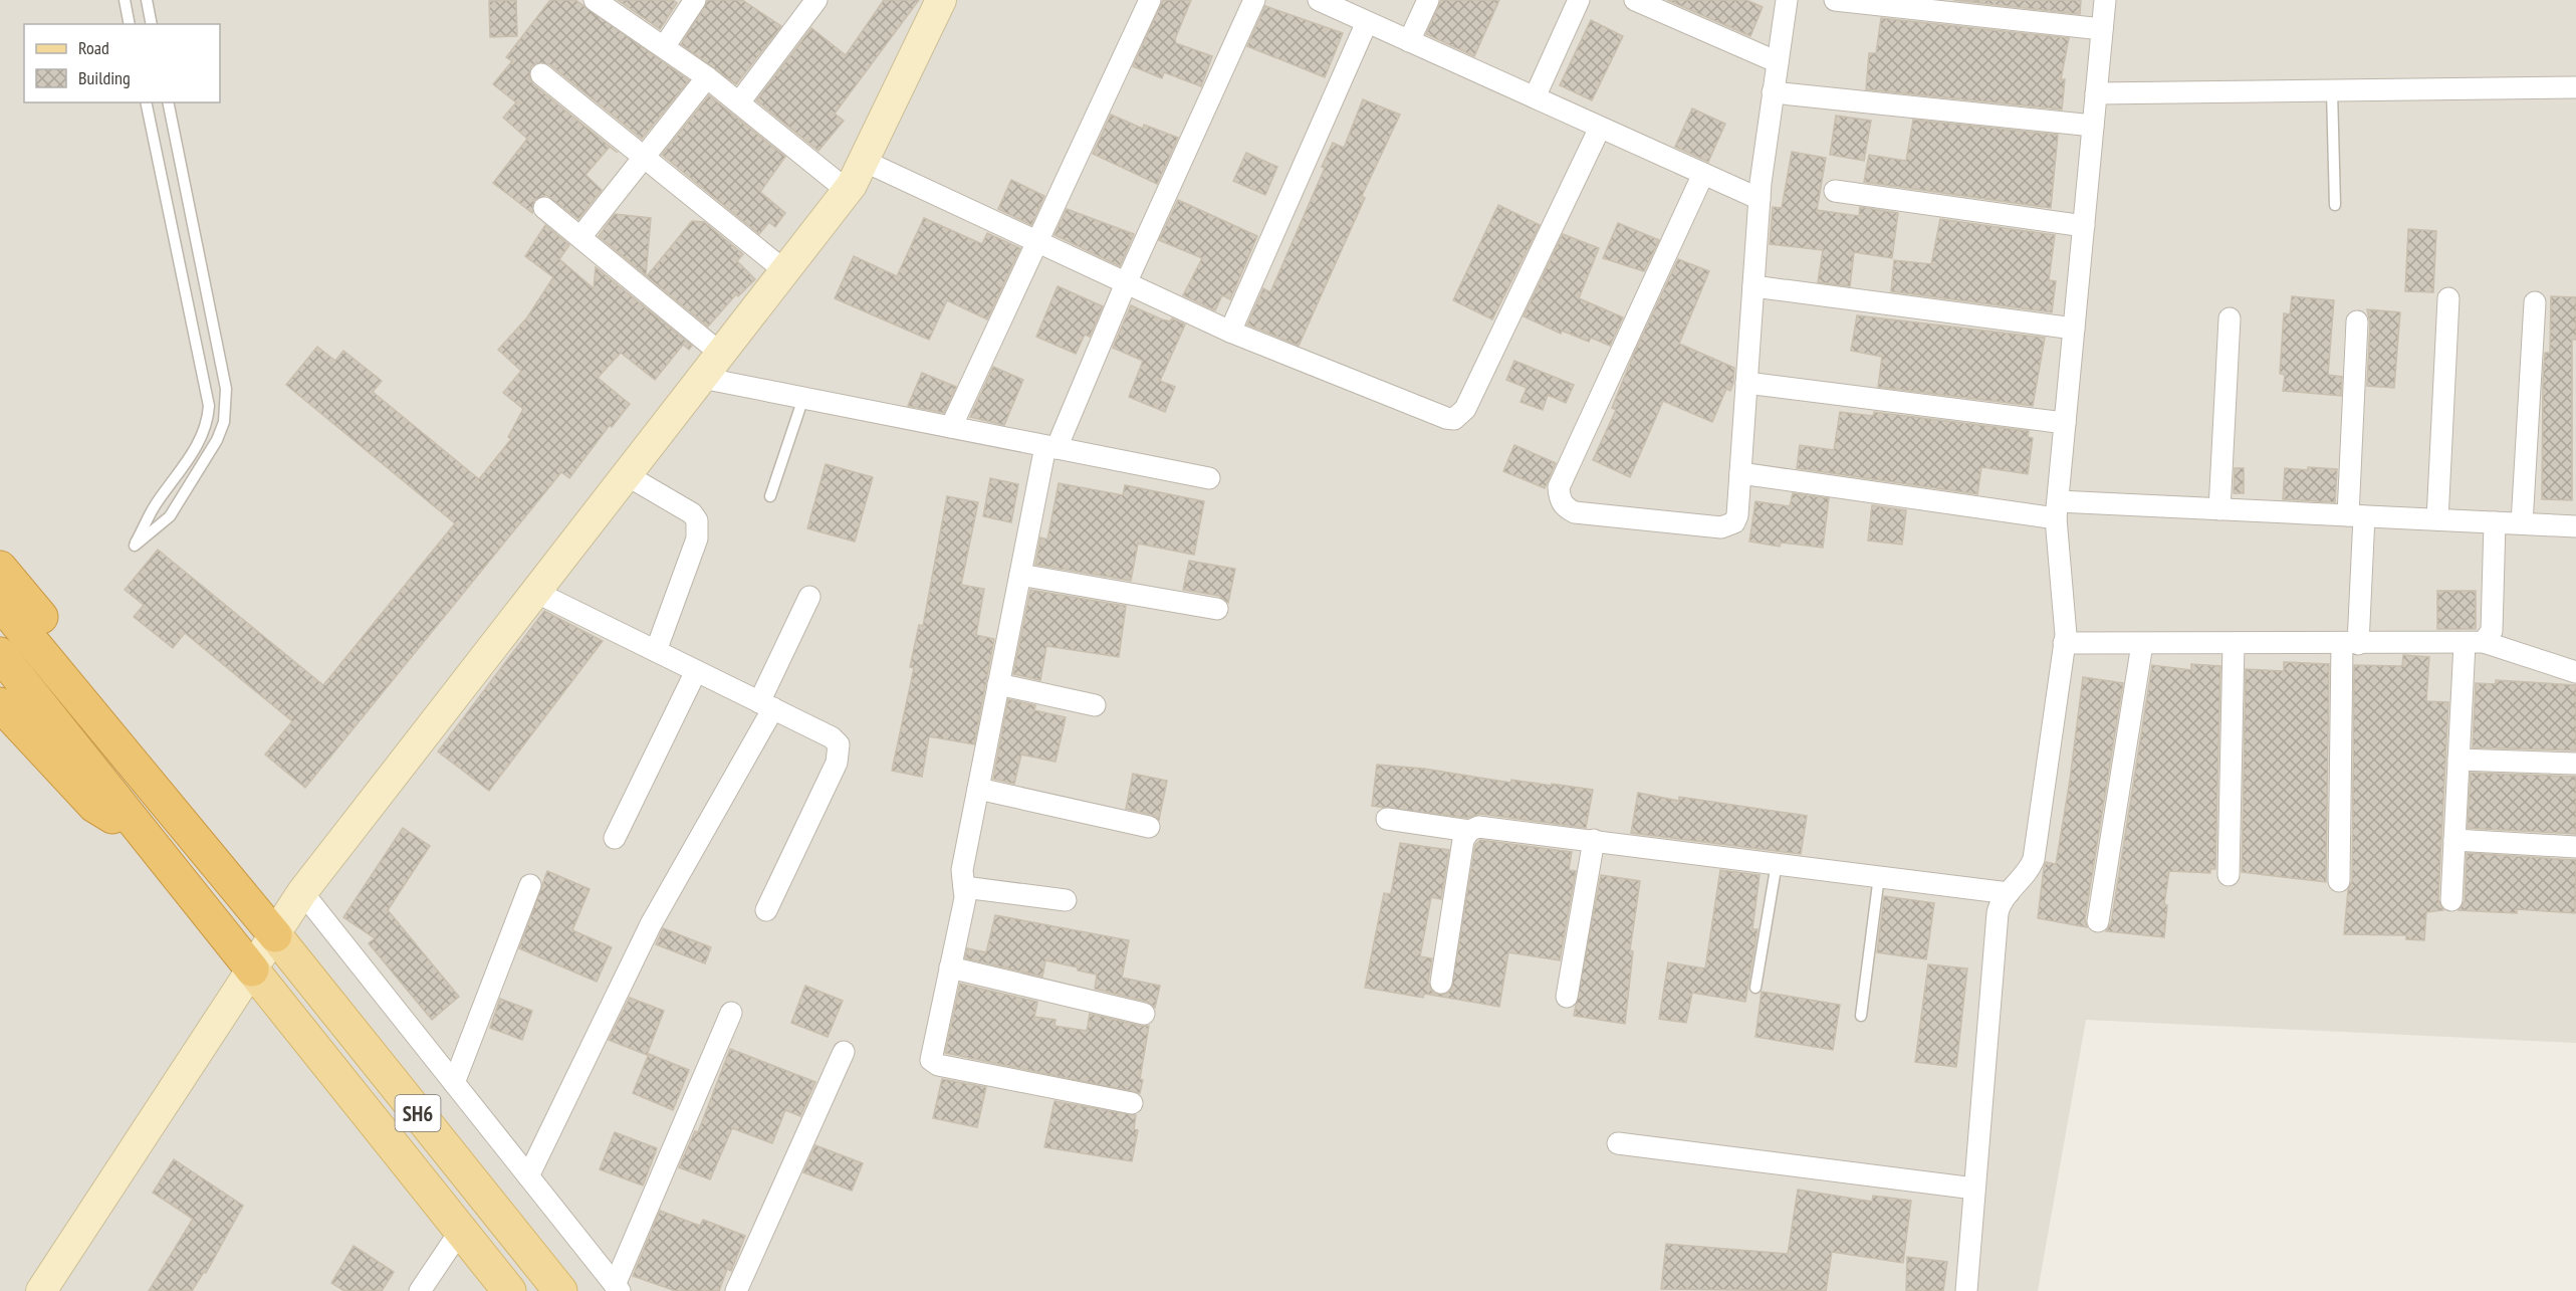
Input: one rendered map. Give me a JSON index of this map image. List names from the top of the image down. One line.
{"streets":{"highway":["SH6"]},"legend":["Road","Building"]}
